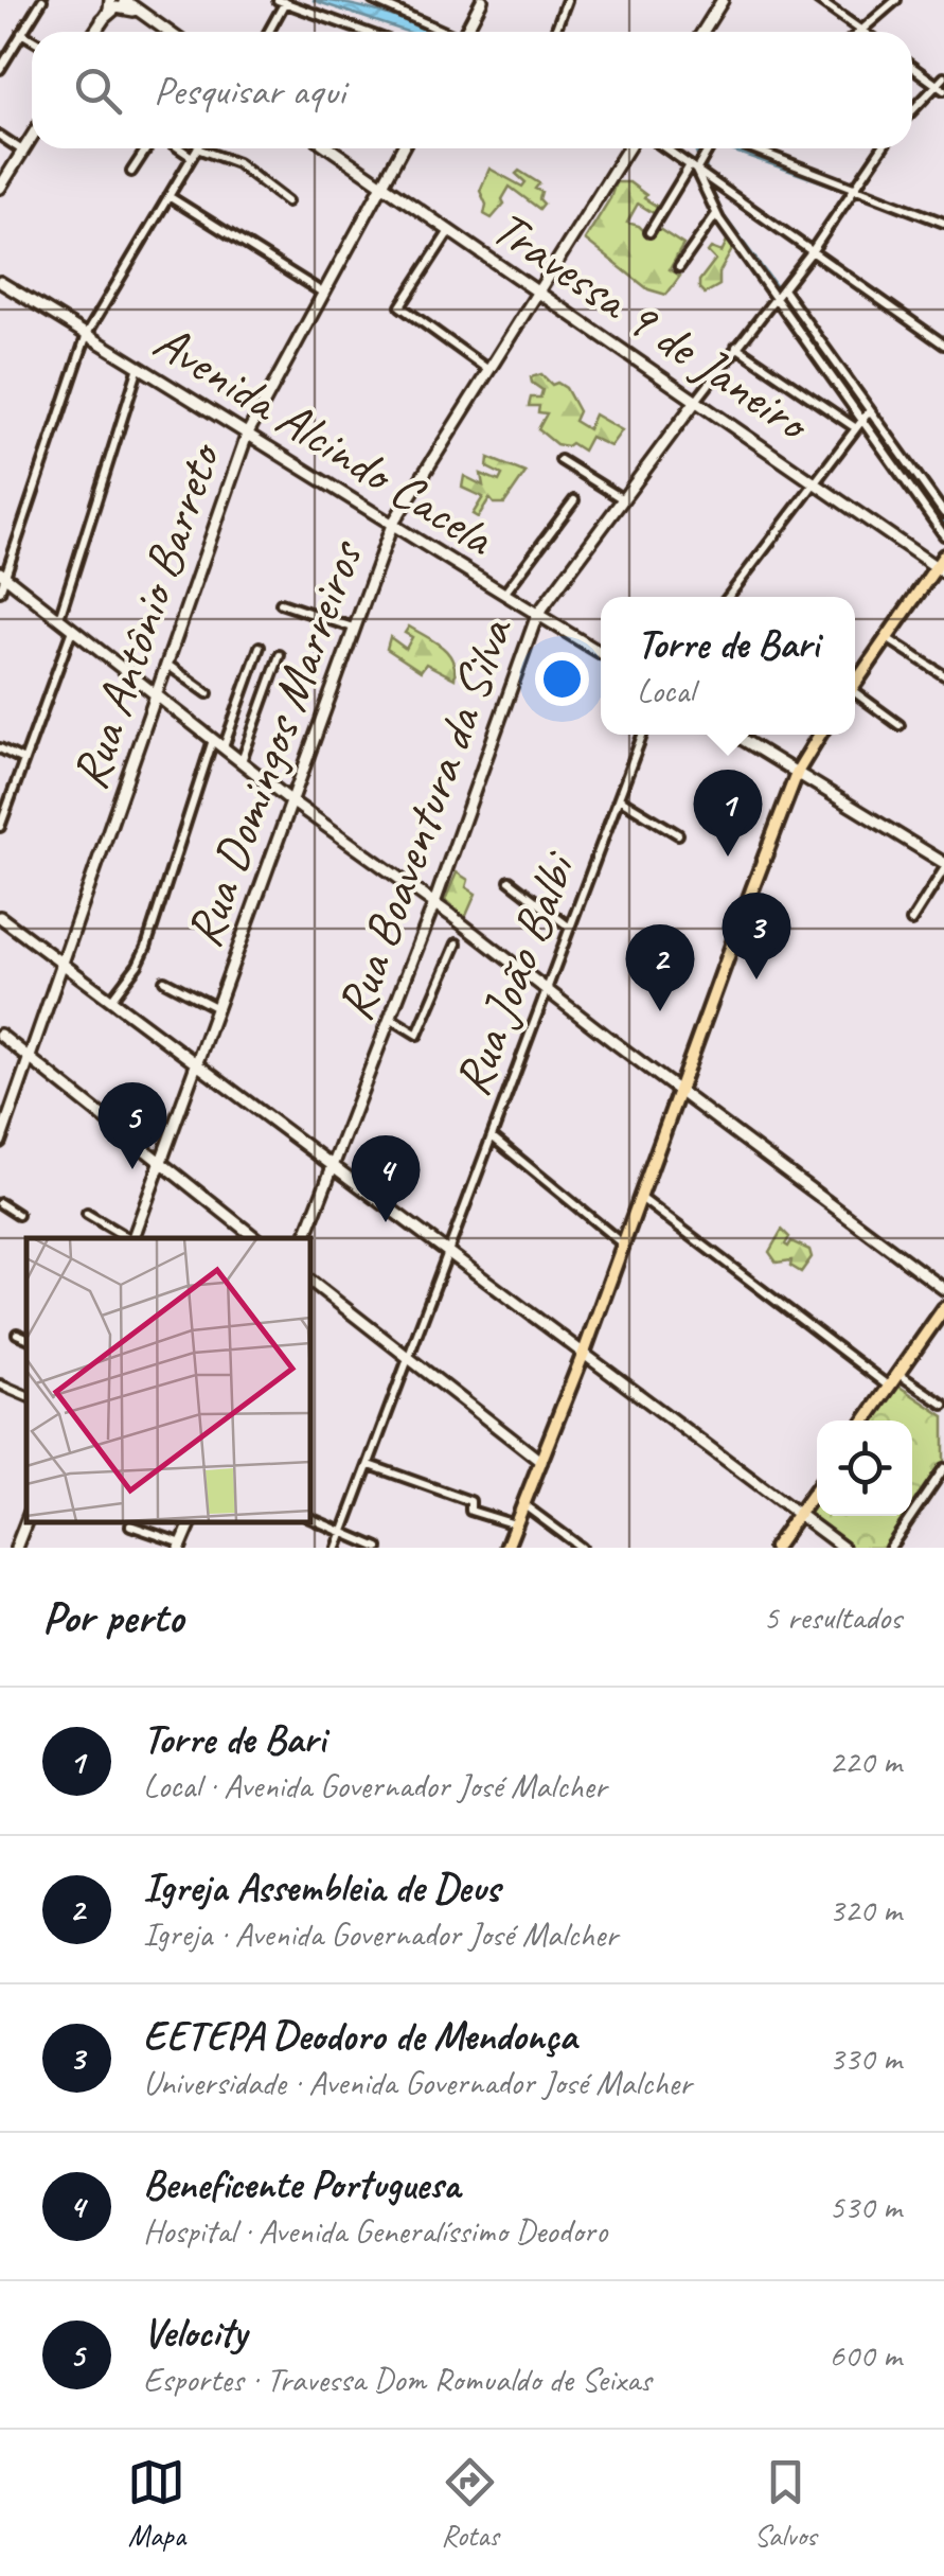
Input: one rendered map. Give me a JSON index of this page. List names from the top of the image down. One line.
{"streets":{"street":["Travessa 9 de Janeiro","Avenida Alcindo Cacela","Rua Antônio Barreto","Rua Domingos Marreiros","Rua Boaventura da Silva","Rua João Balbi"]},"crossings":[["Travessa 9 de Janeiro","Rua Antônio Barreto"],["Travessa 9 de Janeiro","Rua Domingos Marreiros"],["Travessa 9 de Janeiro","Rua Boaventura da Silva"],["Avenida Alcindo Cacela","Rua Antônio Barreto"],["Avenida Alcindo Cacela","Rua Domingos Marreiros"],["Avenida Alcindo Cacela","Rua Boaventura da Silva"]],"page":{"search":"Pesquisar aqui","popup":["Torre de Bari","Local"],"pins":["1","3","2","5","4"],"heading":["Por perto","5 resultados"],"list":[{"mark":"1","name":"Torre de Bari","note":"Local · Avenida Governador José Malcher","value":"220 m"},{"mark":"2","name":"Igreja Assembleia de Deus","note":"Igreja · Avenida Governador José Malcher","value":"320 m"},{"mark":"3","name":"EETEPA Deodoro de Mendonça","note":"Universidade · Avenida Governador José Malcher","value":"330 m"},{"mark":"4","name":"Beneficente Portuguesa","note":"Hospital · Avenida Generalíssimo Deodoro","value":"530 m"},{"mark":"5","name":"Velocity","note":"Esportes · Travessa Dom Romualdo de Seixas","value":"600 m"}],"nav":["Mapa","Rotas","Salvos"]}}
